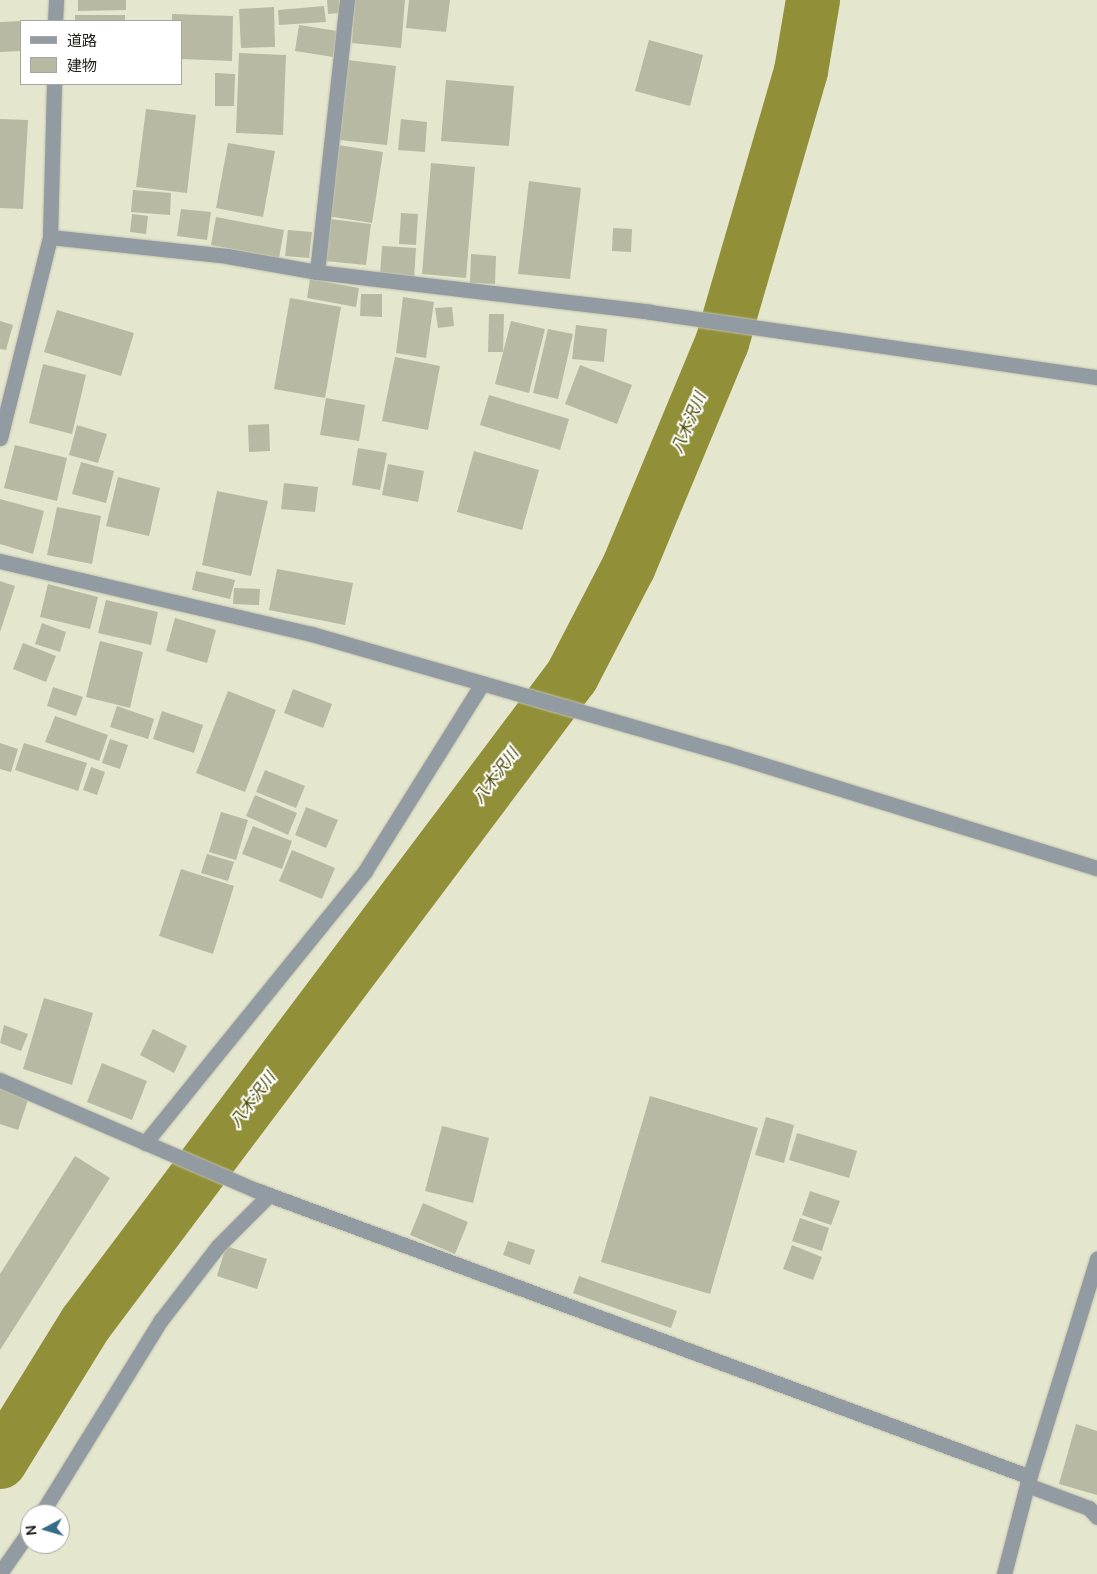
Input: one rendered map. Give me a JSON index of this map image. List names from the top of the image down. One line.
{"water":["八木沢川"],"legend":["道路","建物"],"north":"left"}
